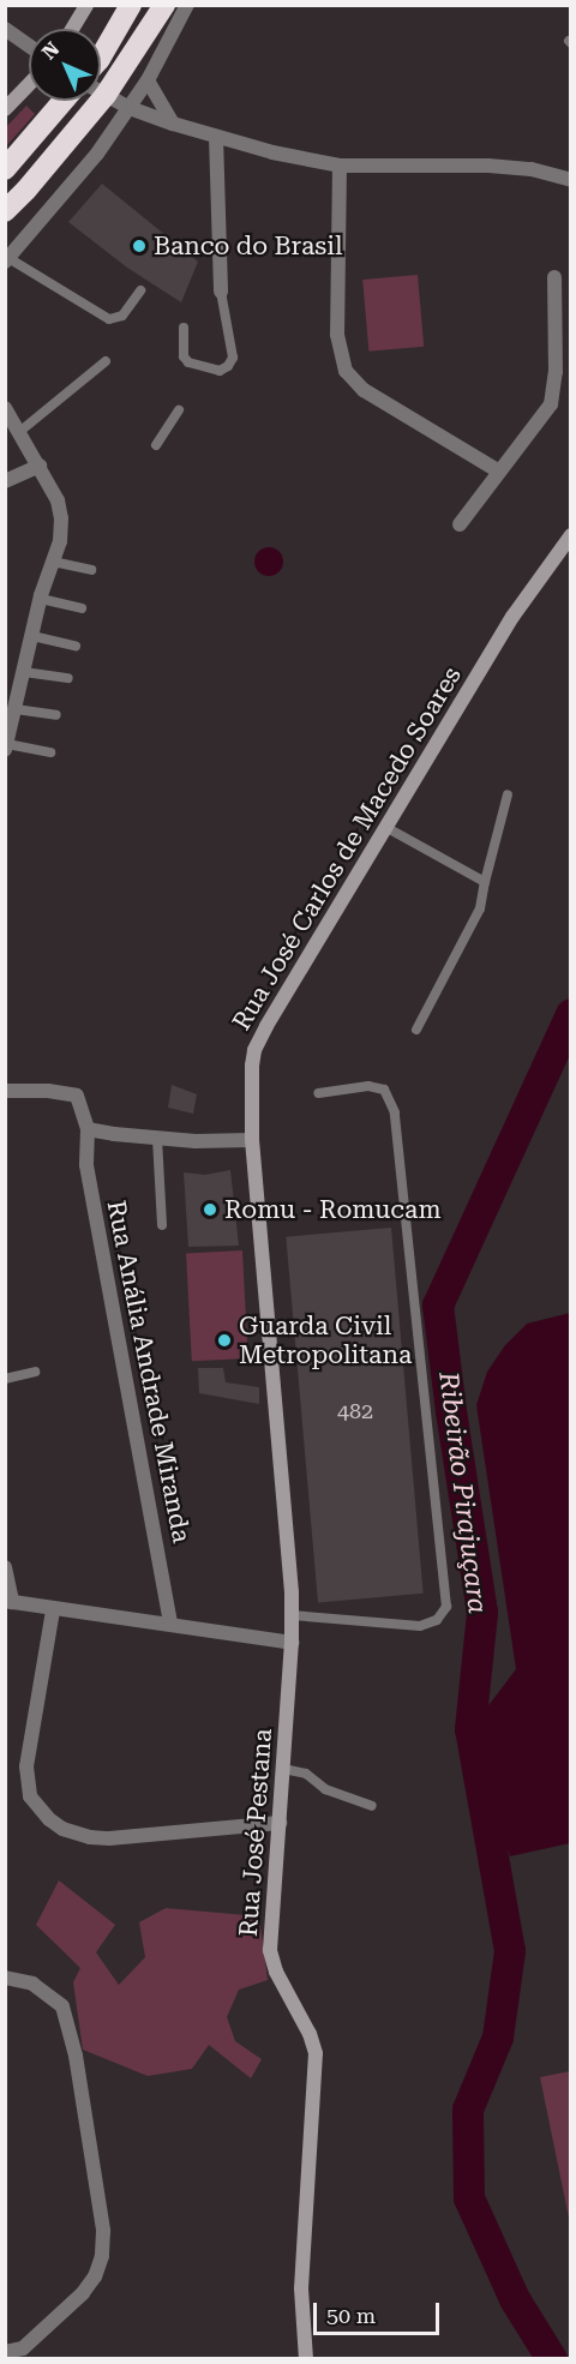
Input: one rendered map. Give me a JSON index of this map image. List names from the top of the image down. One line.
{"streets":{"street":["Rua José Carlos de Macedo Soares","Rua Anália Andrade Miranda","Rua José Pestana"]},"crossings":[["Rua José Carlos de Macedo Soares","Rua José Pestana"]],"water":["Ribeirão Pirajuçara"],"places":["Banco do Brasil","Romu - Romucam","Guarda Civil Metropolitana"],"house_numbers":["482"],"scale_bar":"50 m","north":"top left"}
